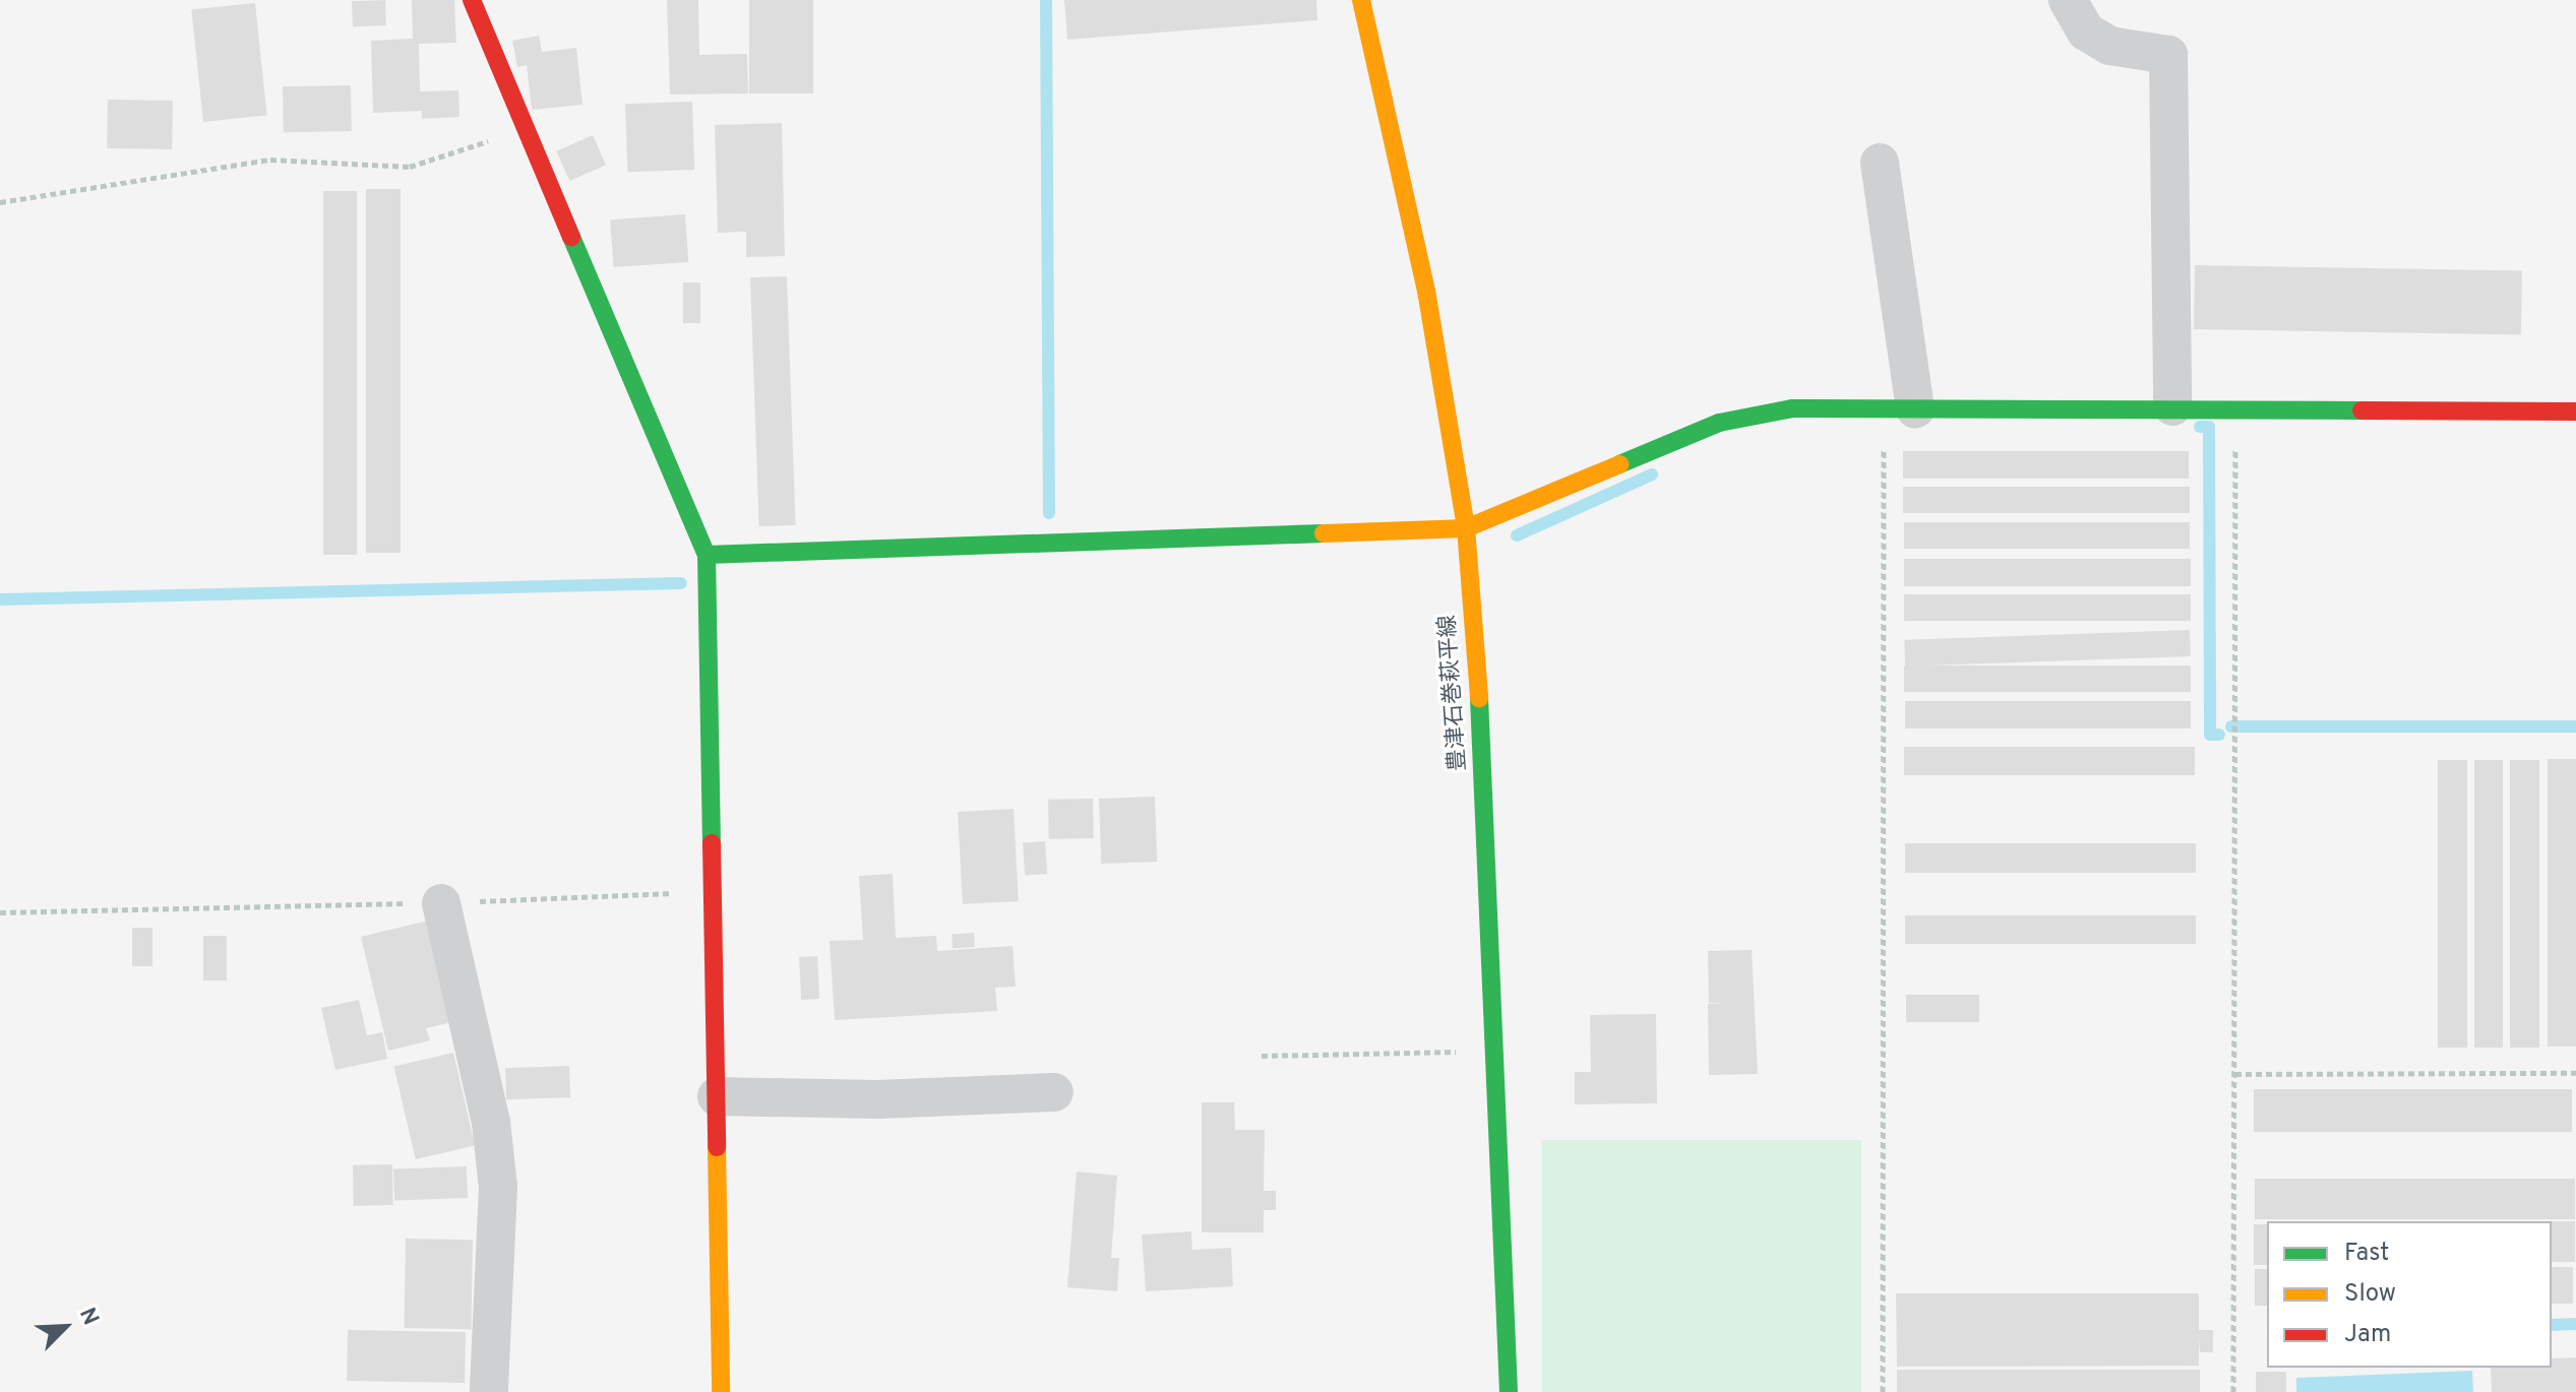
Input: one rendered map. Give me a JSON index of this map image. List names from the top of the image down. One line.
{"streets":{"street":["豊津石巻萩平線"]},"legend":["Fast","Slow","Jam"],"north":"top right"}
